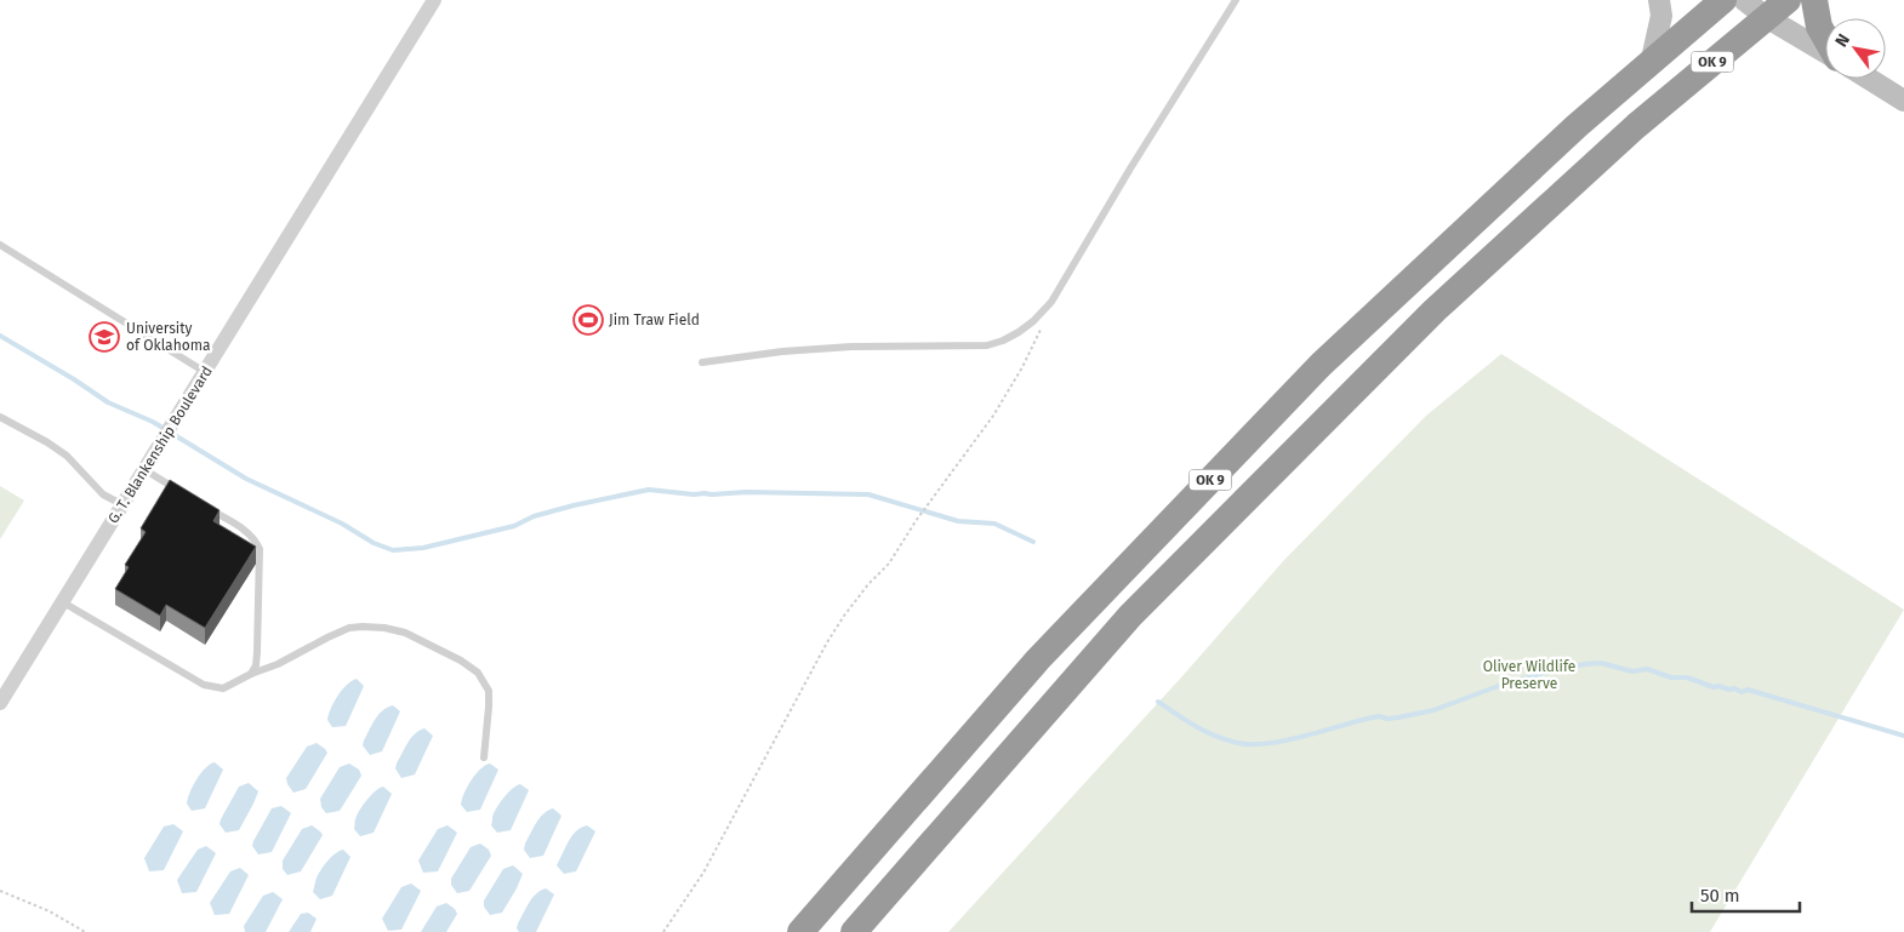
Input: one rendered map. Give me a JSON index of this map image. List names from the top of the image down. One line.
{"streets":{"highway":["OK 9"],"street":["G. T. Blankenship Boulevard"]},"parks":["Oliver Wildlife Preserve"],"places":{"sports":["Jim Traw Field"],"school or university":["University of Oklahoma"]},"scale_bar":"50 m","north":"top left"}
